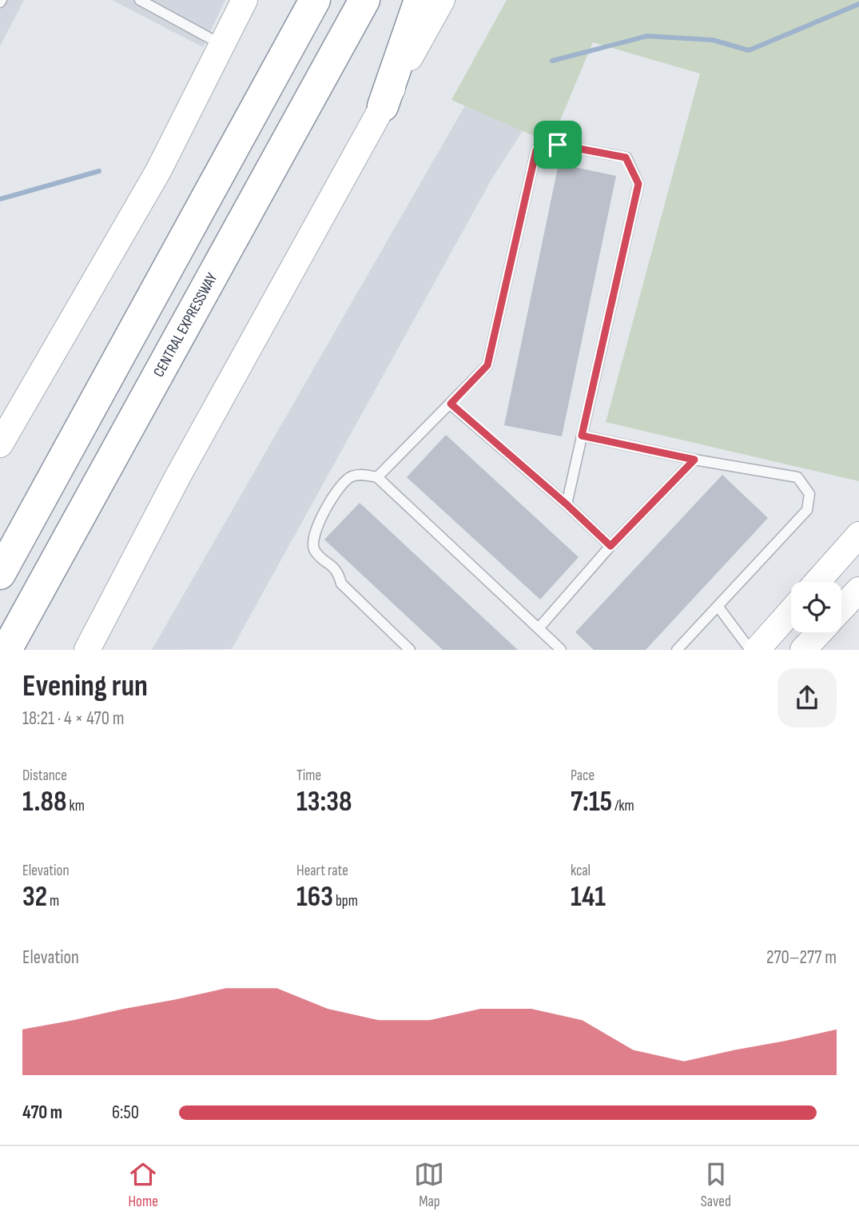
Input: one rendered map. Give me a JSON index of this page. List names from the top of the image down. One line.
{"streets":{"highway":["CENTRAL EXPRESSWAY"]},"page":{"heading":["Evening run","18:21 · 4 × 470 m"],"stats":[["Distance","1.88 km"],["Time","13:38"],["Pace","7:15 /km"],["Elevation","32 m"],["Heart rate","163 bpm"],["kcal","141"]],"chart":["Elevation","270–277 m"],"list":[{"name":"470 m","note":"6:50"}],"tabs":["Home","Map","Saved"]}}
